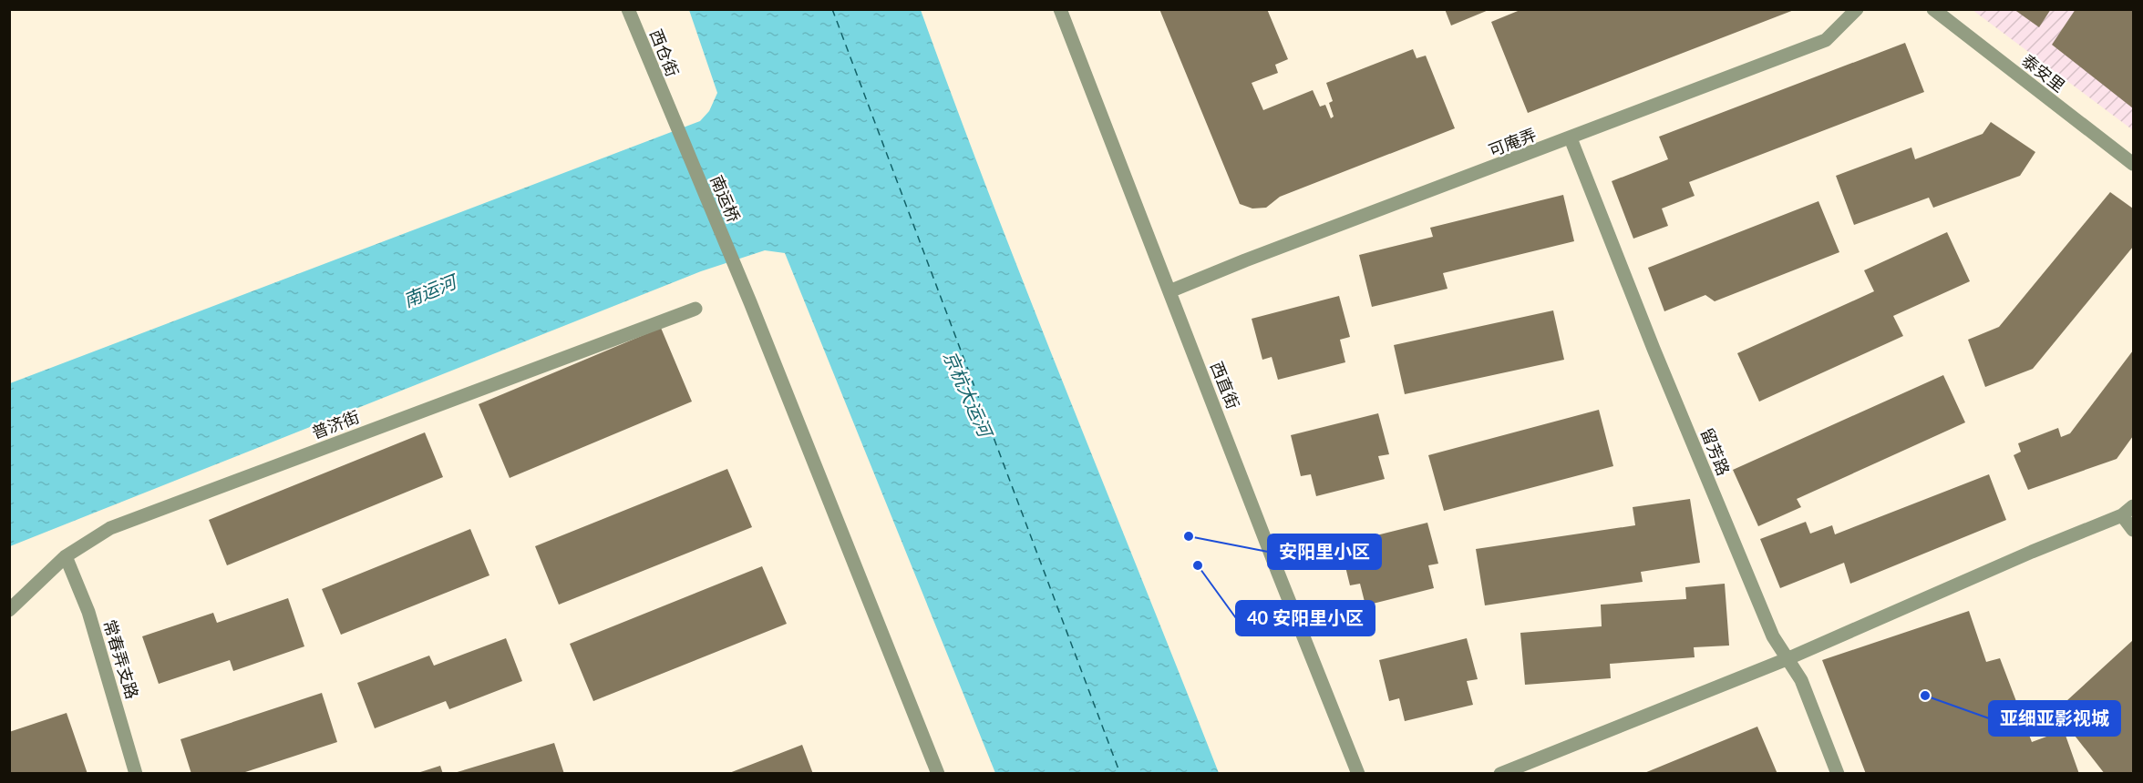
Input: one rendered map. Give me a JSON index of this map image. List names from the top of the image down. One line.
{"streets":{"street":["西仓街","泰安里","可庵弄","南运桥","西直街","普济街","留芳路","常春弄支路"]},"crossings":[["西仓街","南运桥"],["可庵弄","西直街"],["可庵弄","留芳路"],["普济街","常春弄支路"]],"water":["南运河","京杭大运河"],"places":["安阳里小区","40 安阳里小区","亚细亚影视城"]}
